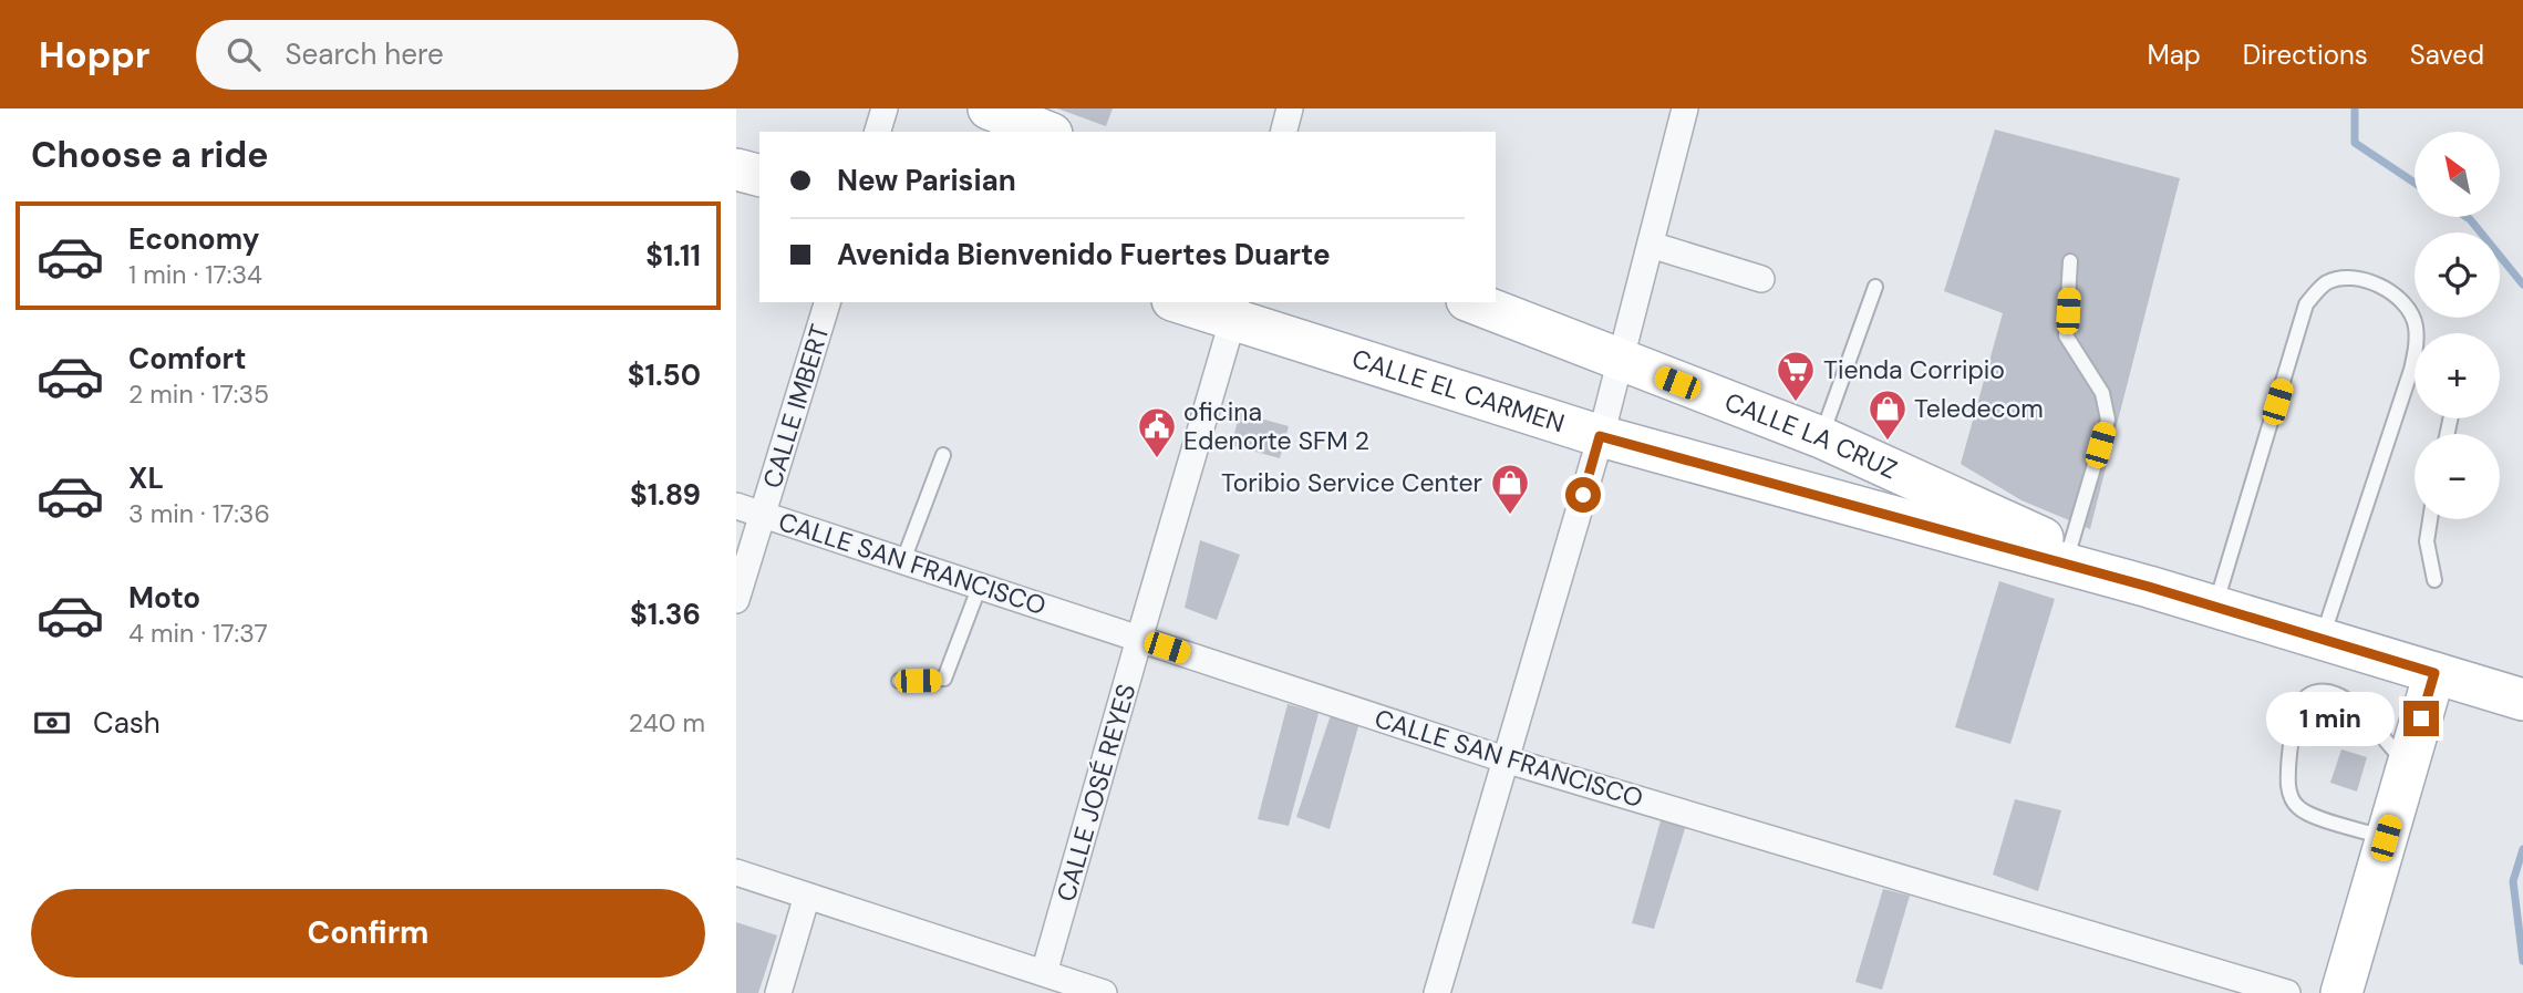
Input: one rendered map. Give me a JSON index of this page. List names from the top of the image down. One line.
{"streets":{"main road":["CALLE EL CARMEN","CALLE LA CRUZ"],"street":["CALLE IMBERT","CALLE SAN FRANCISCO","CALLE JOSÉ REYES"]},"crossings":[["CALLE EL CARMEN","CALLE LA CRUZ"],["CALLE EL CARMEN","CALLE JOSÉ REYES"],["CALLE IMBERT","CALLE SAN FRANCISCO"],["CALLE SAN FRANCISCO","CALLE JOSÉ REYES"]],"places":{"supermarket":["Tienda Corripio"],"shop":["Teledecom","Toribio Service Center"],"public building":["oficina Edenorte SFM 2"]},"north":"top left","page":{"header":"Hoppr","search":"Search here","nav":["Map","Directions","Saved"],"heading":"Choose a ride","map_buttons":["+","−"],"banner":["New Parisian","Avenida Bienvenido Fuertes Duarte"],"list":[{"name":"Economy","note":"1 min · 17:34","value":"$1.11"},{"name":"Comfort","note":"2 min · 17:35","value":"$1.50"},{"name":"XL","note":"3 min · 17:36","value":"$1.89"},{"name":"Moto","note":"4 min · 17:37","value":"$1.36"}],"pay":["Cash","240 m"],"bubble":"1 min","buttons":"Confirm"}}
